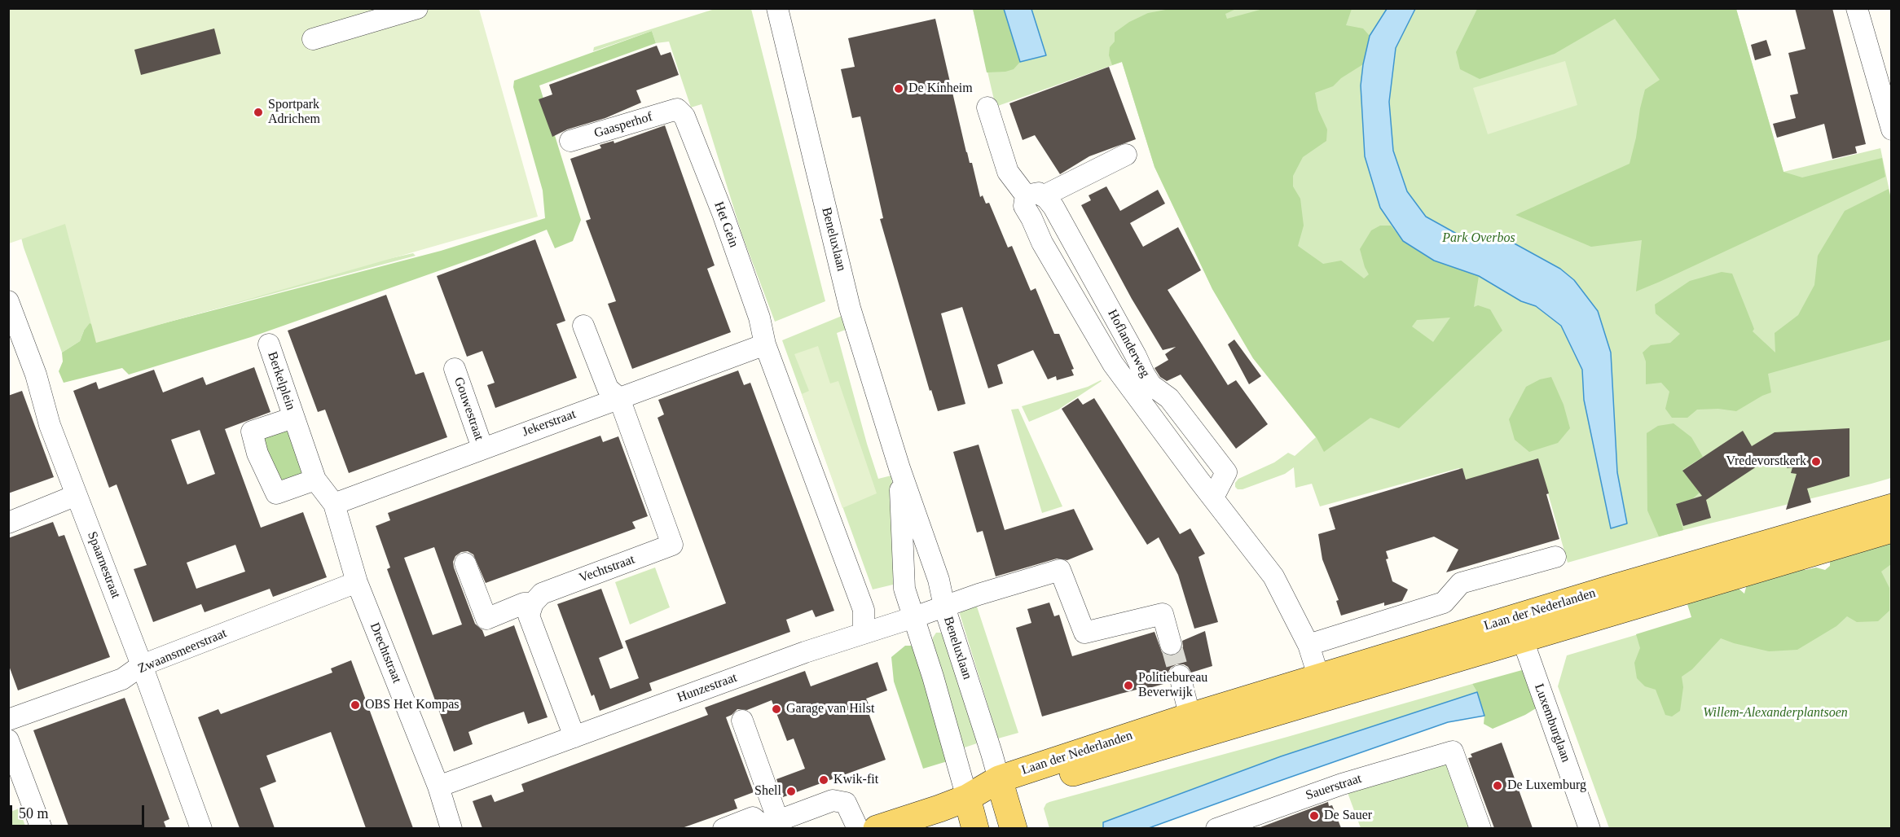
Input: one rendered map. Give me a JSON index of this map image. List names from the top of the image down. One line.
{"streets":{"main road":["Beneluxlaan","Laan der Nederlanden"],"street":["Gaasperhof","Het Gein","Hoflanderweg","Berkelplein","Gouwestraat","Jekerstraat","Spaarnestraat","Vechtstraat","Zwaansmeerstraat","Drechtstraat","Hunzestraat","Luxemburglaan","Sauerstraat"]},"crossings":[["Gaasperhof","Het Gein"],["Het Gein","Jekerstraat"],["Beneluxlaan","Laan der Nederlanden"],["Beneluxlaan","Hunzestraat"],["Hoflanderweg","Laan der Nederlanden"],["Berkelplein","Jekerstraat"],["Berkelplein","Drechtstraat"],["Gouwestraat","Jekerstraat"],["Jekerstraat","Vechtstraat"],["Jekerstraat","Drechtstraat"],["Spaarnestraat","Zwaansmeerstraat"],["Laan der Nederlanden","Luxemburglaan"],["Zwaansmeerstraat","Drechtstraat"],["Drechtstraat","Hunzestraat"]],"parks":["Park Overbos","Willem-Alexanderplantsoen"],"places":["De Kinheim","Sportpark Adrichem","Vredevorstkerk","Politiebureau Beverwijk","OBS Het Kompas","Garage van Hilst","Kwik-fit","De Luxemburg","Shell","De Sauer"],"scale_bar":"50 m"}
